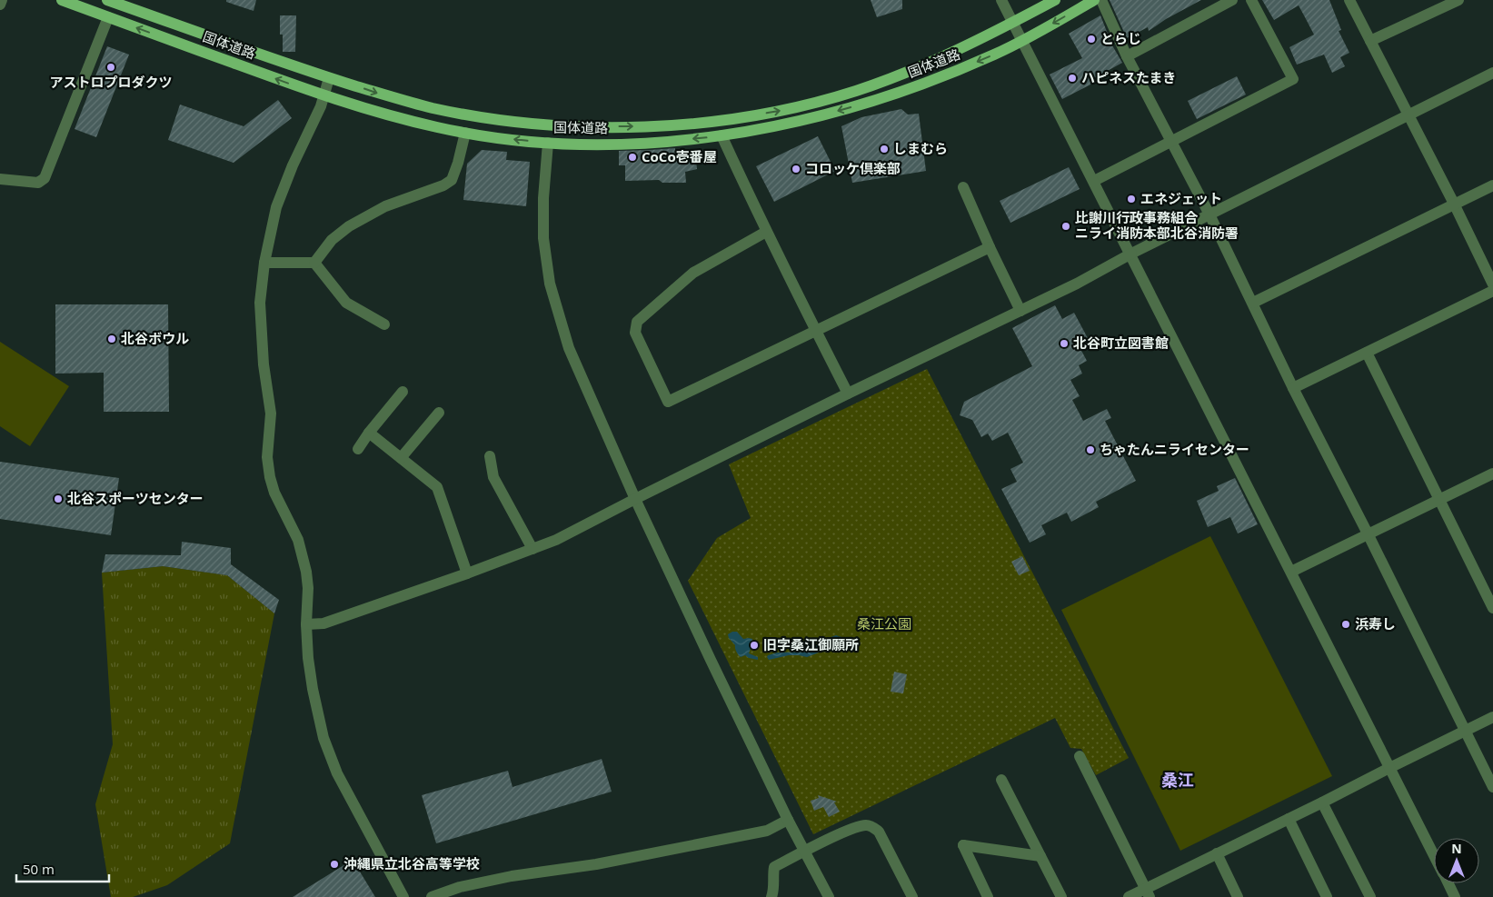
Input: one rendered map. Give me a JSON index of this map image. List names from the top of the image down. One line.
{"streets":{"main road":["国体道路"]},"districts":["桑江"],"parks":["桑江公園"],"places":["とらじ","アストロプロダクツ","ハピネスたまき","しまむら","CoCo壱番屋","コロッケ倶楽部","エネジェット","比謝川行政事務組合 ニライ消防本部北谷消防署","北谷ボウル","北谷町立図書館","ちゃたんニライセンター","北谷スポーツセンター","浜寿し","旧字桑江御願所","沖縄県立北谷高等学校"],"scale_bar":"50 m","north":"top"}
